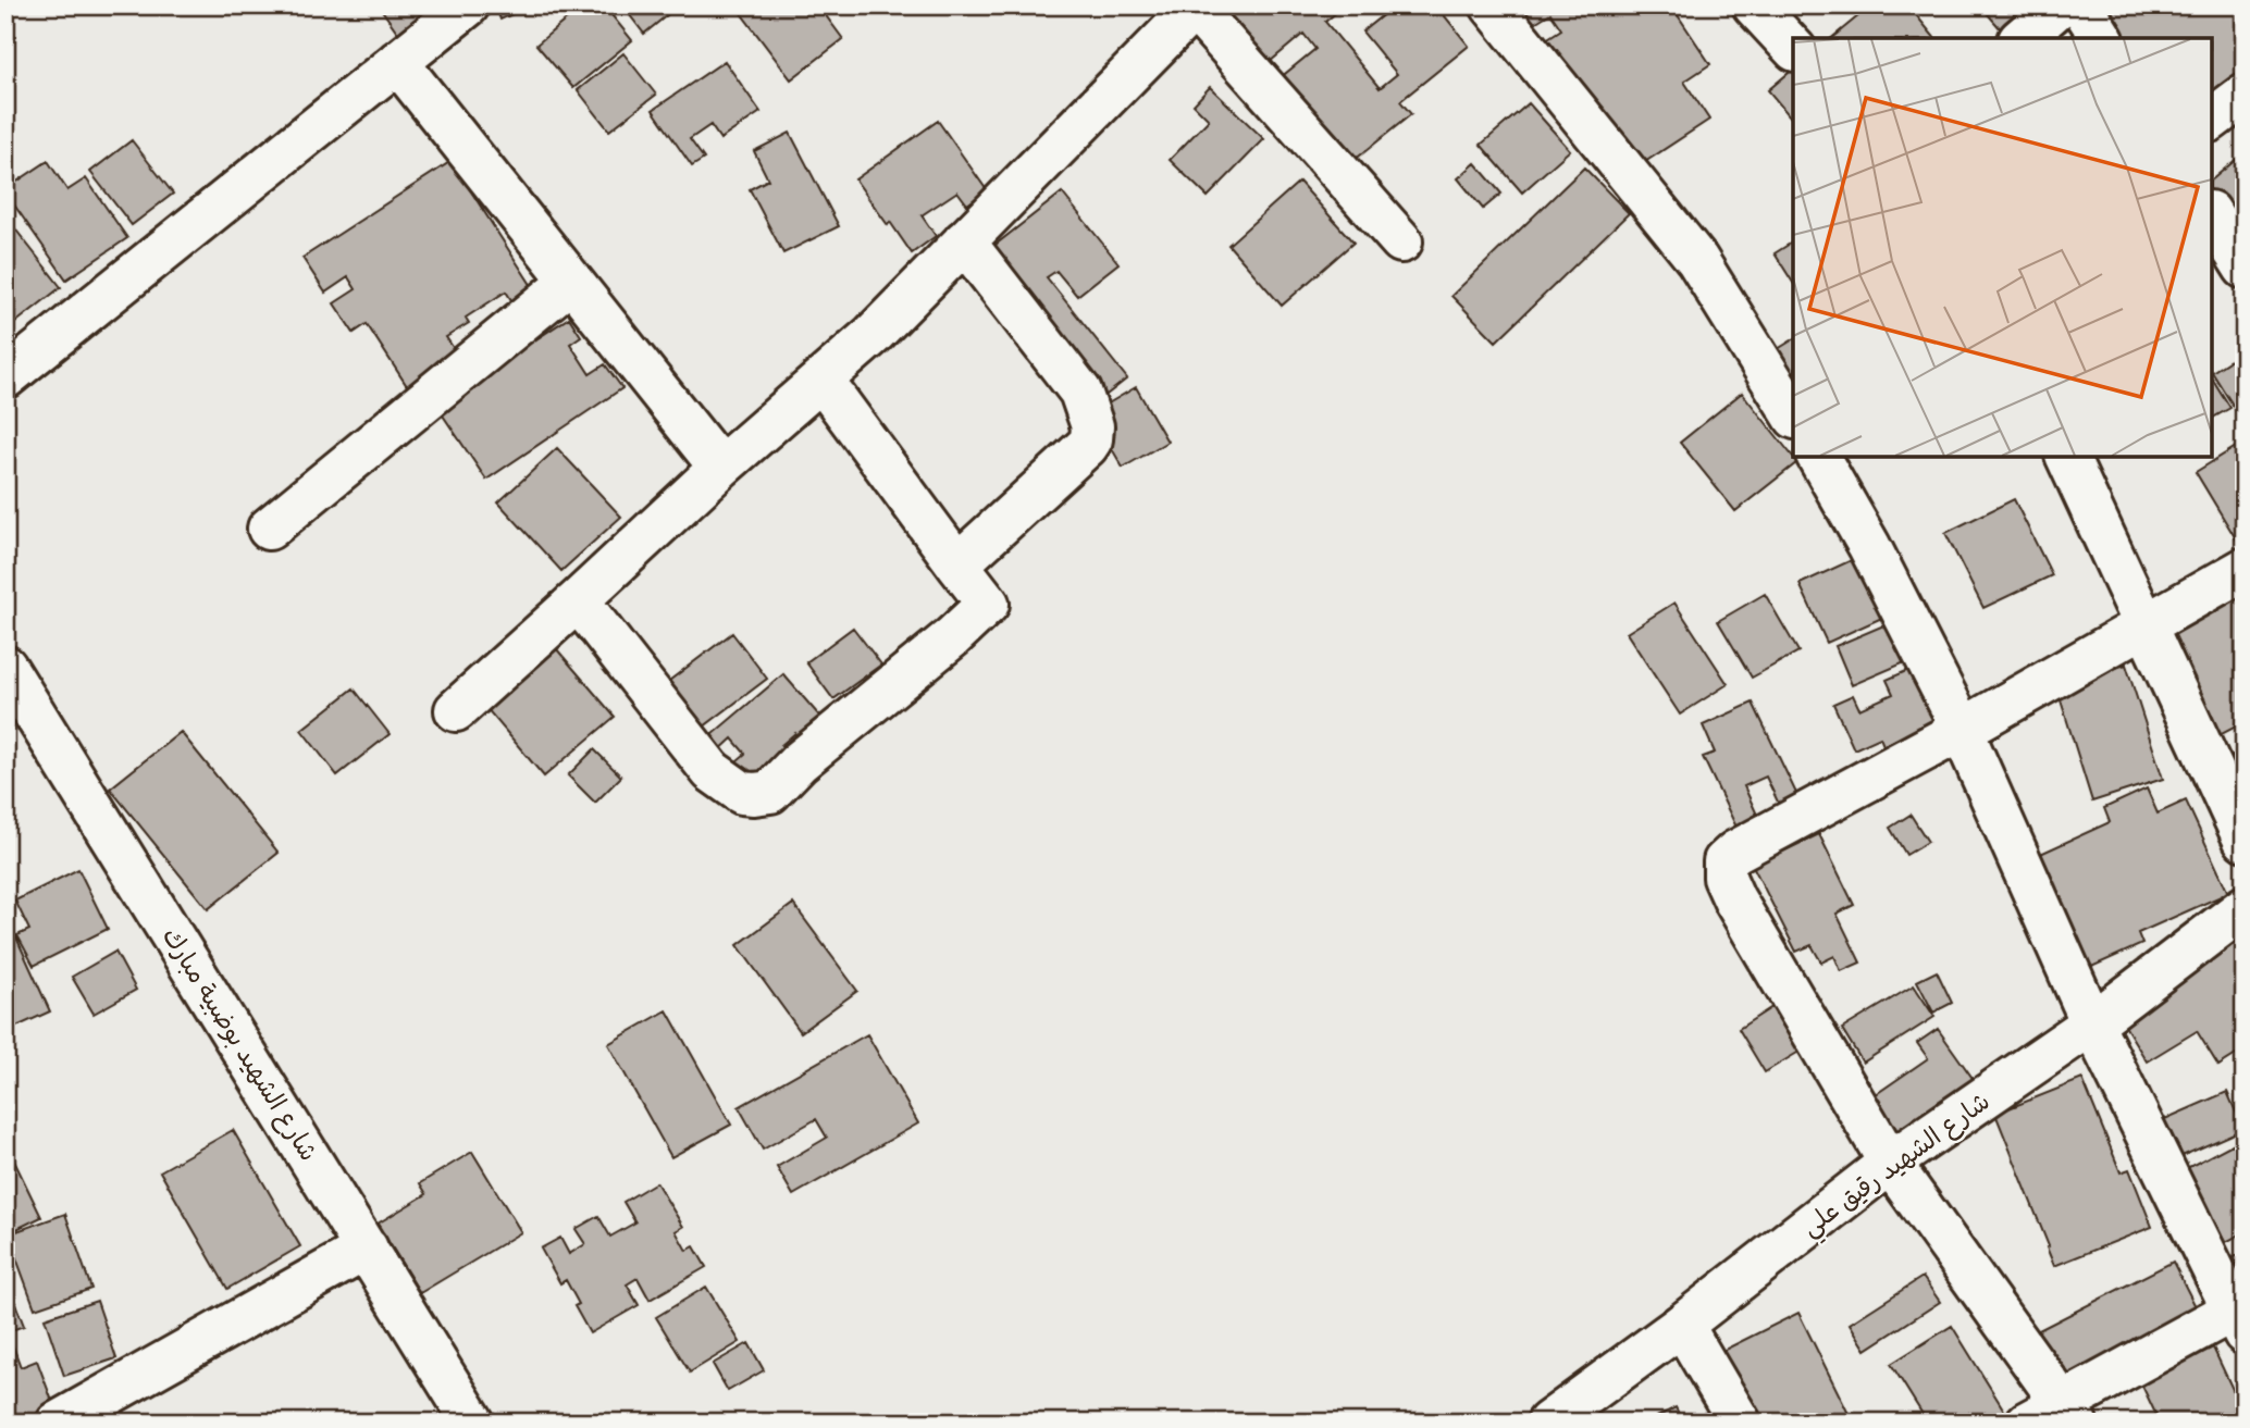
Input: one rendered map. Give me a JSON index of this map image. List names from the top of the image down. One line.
{"streets":{"street":["شارع الشهيد بوضبية مبارك","شارع الشهيد رقيق علي"]}}
